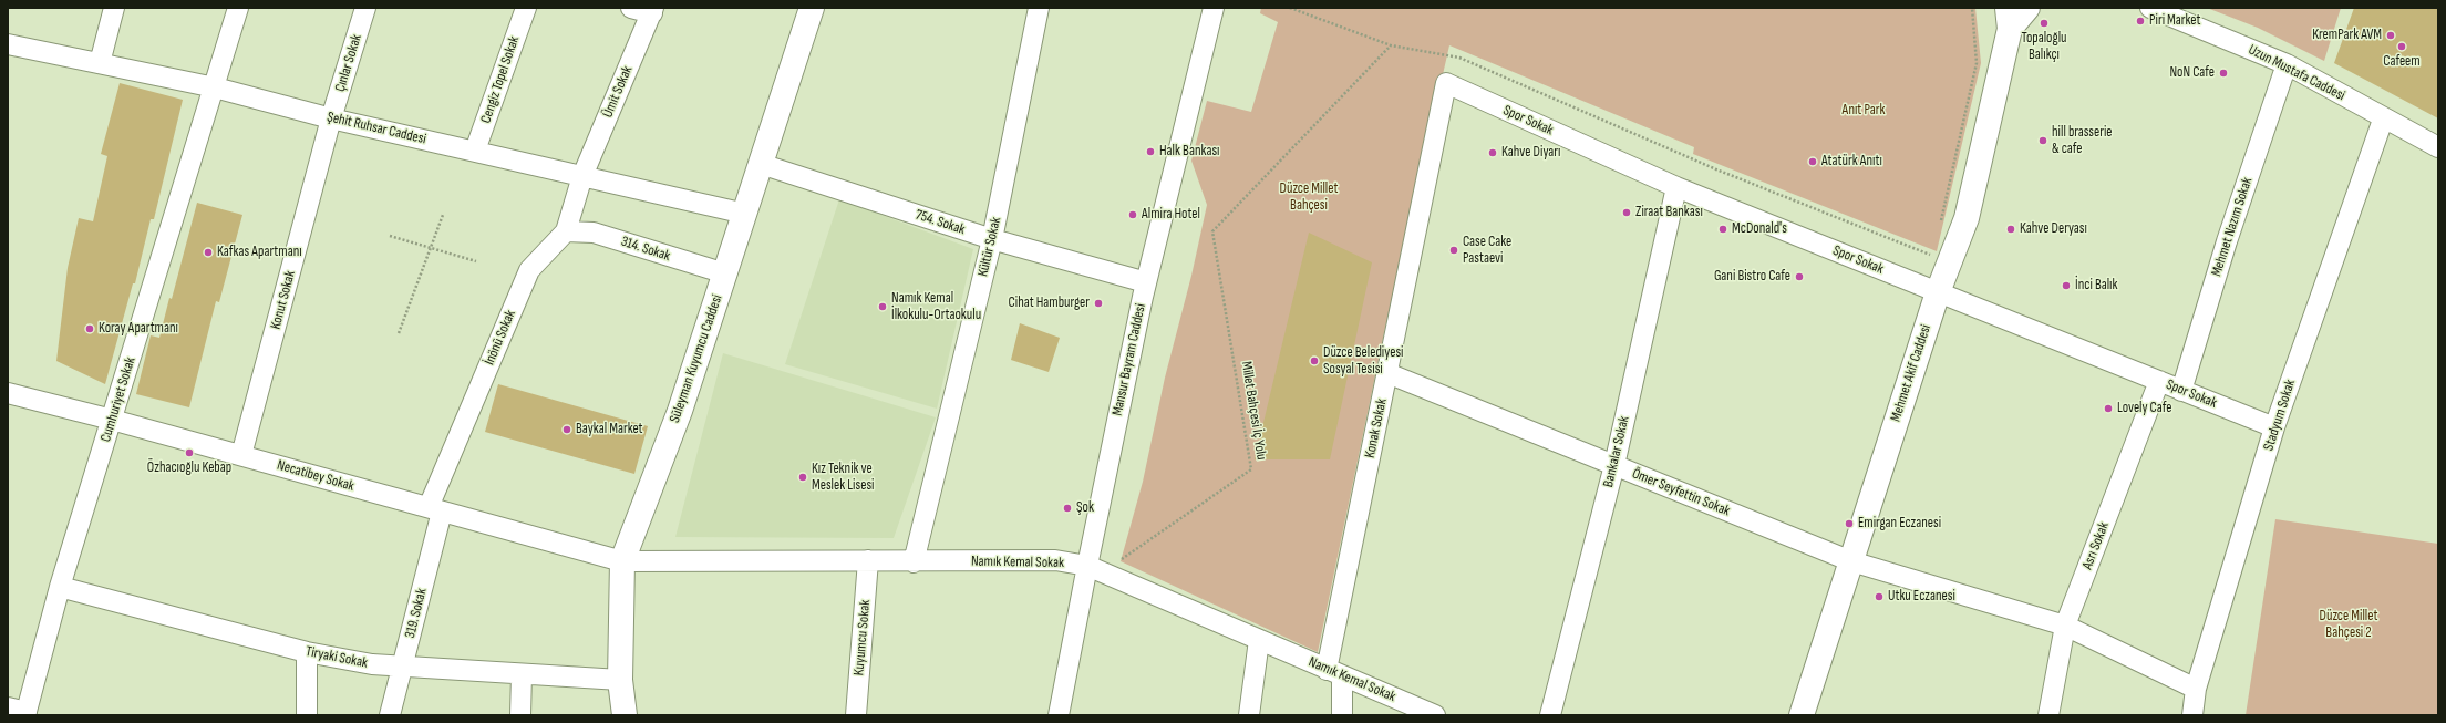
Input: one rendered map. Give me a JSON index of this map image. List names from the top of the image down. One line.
{"streets":{"main road":["Süleyman Kuyumcu Caddesi","Mehmet Akif Caddesi"],"street":["Çınlar Sokak","Uzun Mustafa Caddesi","Cengiz Topel Sokak","Ümit Sokak","Spor Sokak","Şehit Ruhsar Caddesi","754. Sokak","Mehmet Nazım Sokak","Kültür Sokak","314. Sokak","Konut Sokak","İnönü Sokak","Mansur Bayram Caddesi","Cumhuriyet Sokak","Stadyum Sokak","Konak Sokak","Bankalar Sokak","Necatibey Sokak","Ömer Seyfettin Sokak","Asrı Sokak","Namık Kemal Sokak","319. Sokak","Kuyumcu Sokak","Tiryaki Sokak"],"path":["Millet Bahçesi İç Yolu"]},"crossings":[["Çınlar Sokak","Şehit Ruhsar Caddesi"],["Çınlar Sokak","Konut Sokak"],["Uzun Mustafa Caddesi","Mehmet Nazım Sokak"],["Uzun Mustafa Caddesi","Stadyum Sokak"],["Cengiz Topel Sokak","Şehit Ruhsar Caddesi"],["Ümit Sokak","Şehit Ruhsar Caddesi"],["Ümit Sokak","İnönü Sokak"],["Spor Sokak","Mehmet Nazım Sokak"],["Spor Sokak","Mehmet Akif Caddesi"],["Spor Sokak","Stadyum Sokak"],["Spor Sokak","Konak Sokak"],["Spor Sokak","Bankalar Sokak"],["Spor Sokak","Asrı Sokak"],["Şehit Ruhsar Caddesi","Konut Sokak"],["Şehit Ruhsar Caddesi","İnönü Sokak"],["Şehit Ruhsar Caddesi","Süleyman Kuyumcu Caddesi"],["Şehit Ruhsar Caddesi","Cumhuriyet Sokak"],["754. Sokak","Kültür Sokak"],["754. Sokak","Süleyman Kuyumcu Caddesi"],["754. Sokak","Mansur Bayram Caddesi"],["Kültür Sokak","Namık Kemal Sokak"],["314. Sokak","İnönü Sokak"],["314. Sokak","Süleyman Kuyumcu Caddesi"],["Konut Sokak","Necatibey Sokak"],["İnönü Sokak","Necatibey Sokak"],["İnönü Sokak","319. Sokak"],["Süleyman Kuyumcu Caddesi","Necatibey Sokak"],["Süleyman Kuyumcu Caddesi","Namık Kemal Sokak"],["Süleyman Kuyumcu Caddesi","Tiryaki Sokak"],["Mansur Bayram Caddesi","Millet Bahçesi İç Yolu"],["Mansur Bayram Caddesi","Namık Kemal Sokak"],["Mehmet Akif Caddesi","Ömer Seyfettin Sokak"],["Cumhuriyet Sokak","Necatibey Sokak"],["Cumhuriyet Sokak","Tiryaki Sokak"],["Millet Bahçesi İç Yolu","Namık Kemal Sokak"],["Stadyum Sokak","Ömer Seyfettin Sokak"],["Konak Sokak","Ömer Seyfettin Sokak"],["Konak Sokak","Namık Kemal Sokak"],["Bankalar Sokak","Ömer Seyfettin Sokak"],["Necatibey Sokak","Namık Kemal Sokak"],["Necatibey Sokak","319. Sokak"],["Ömer Seyfettin Sokak","Asrı Sokak"],["Namık Kemal Sokak","Kuyumcu Sokak"],["319. Sokak","Tiryaki Sokak"]],"parks":["Anıt Park","Düzce Millet Bahçesi","Düzce Millet Bahçesi 2"],"places":["Piri Market","Topaloğlu Balıkçı","KremPark AVM","Cafeem","NoN Cafe","hill brasserie & cafe","Halk Bankası","Kahve Diyarı","Atatürk Anıtı","Ziraat Bankası","Almira Hotel","McDonald's","Kahve Deryası","Case Cake Pastaevi","Kafkas Apartmanı","Gani Bistro Cafe","İnci Balık","Cihat Hamburger","Namık Kemal İlkokulu-Ortaokulu","Koray Apartmanı","Düzce Belediyesi Sosyal Tesisi","Lovely Cafe","Baykal Market","Özhacıoğlu Kebap","Kız Teknik ve Meslek Lisesi","Şok","Emirgan Eczanesi","Utku Eczanesi"]}
